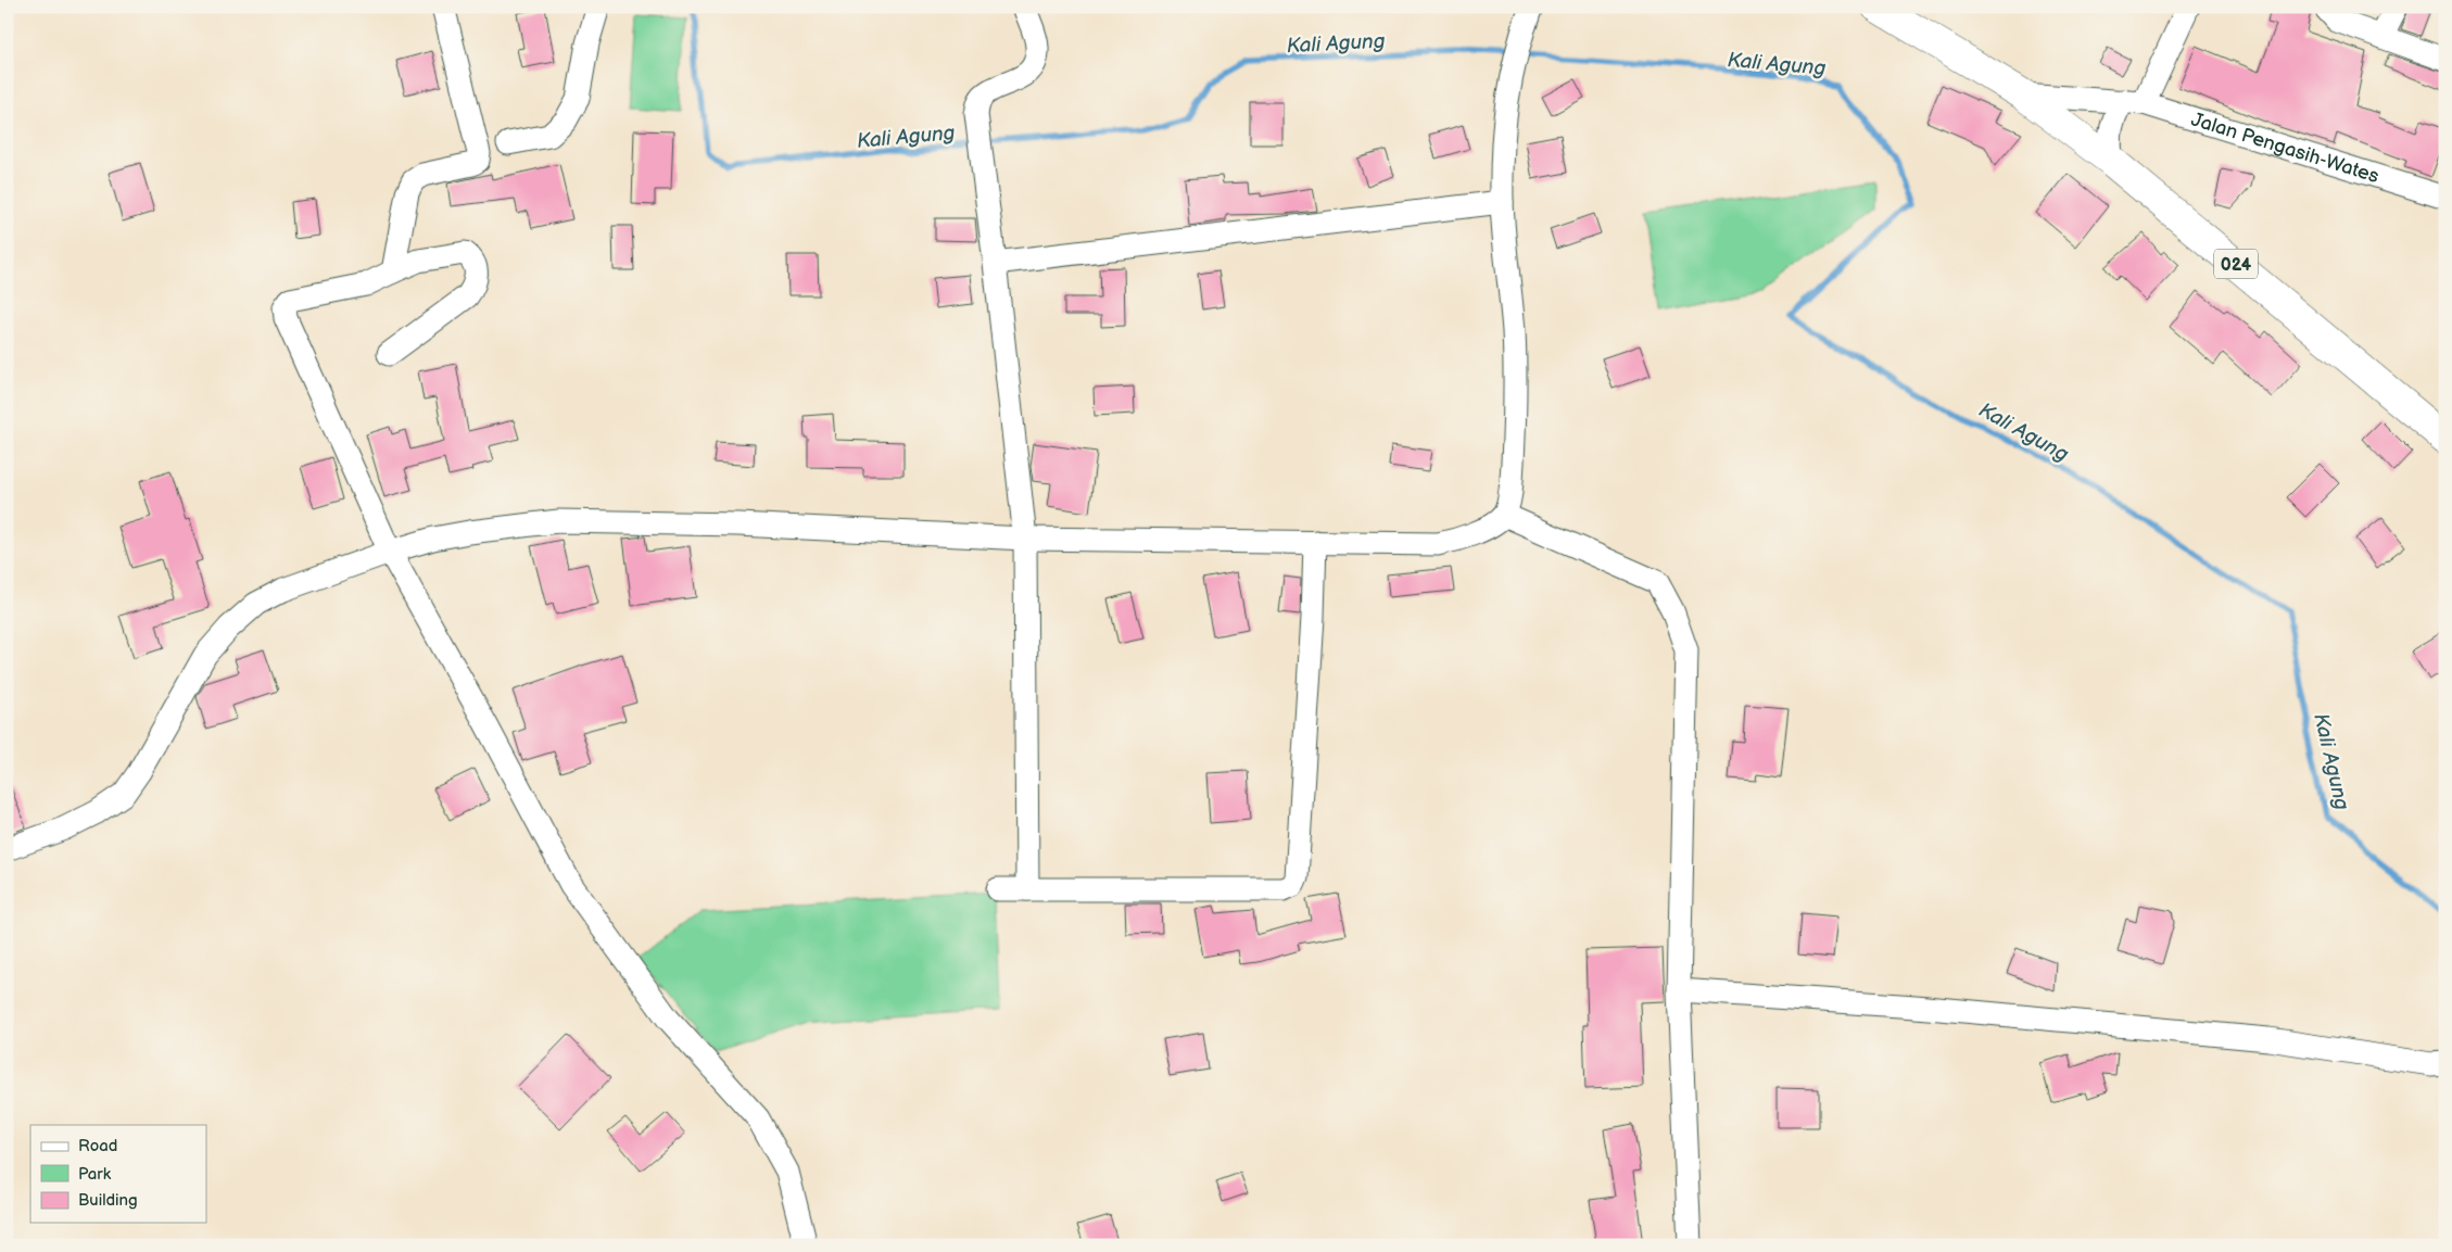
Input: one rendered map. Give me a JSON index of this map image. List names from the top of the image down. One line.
{"streets":{"main road":["024"],"street":["Jalan Pengasih-Wates"]},"crossings":[["Jalan Pengasih-Wates","024"]],"water":["Kali Agung"],"legend":["Road","Park","Building"]}
